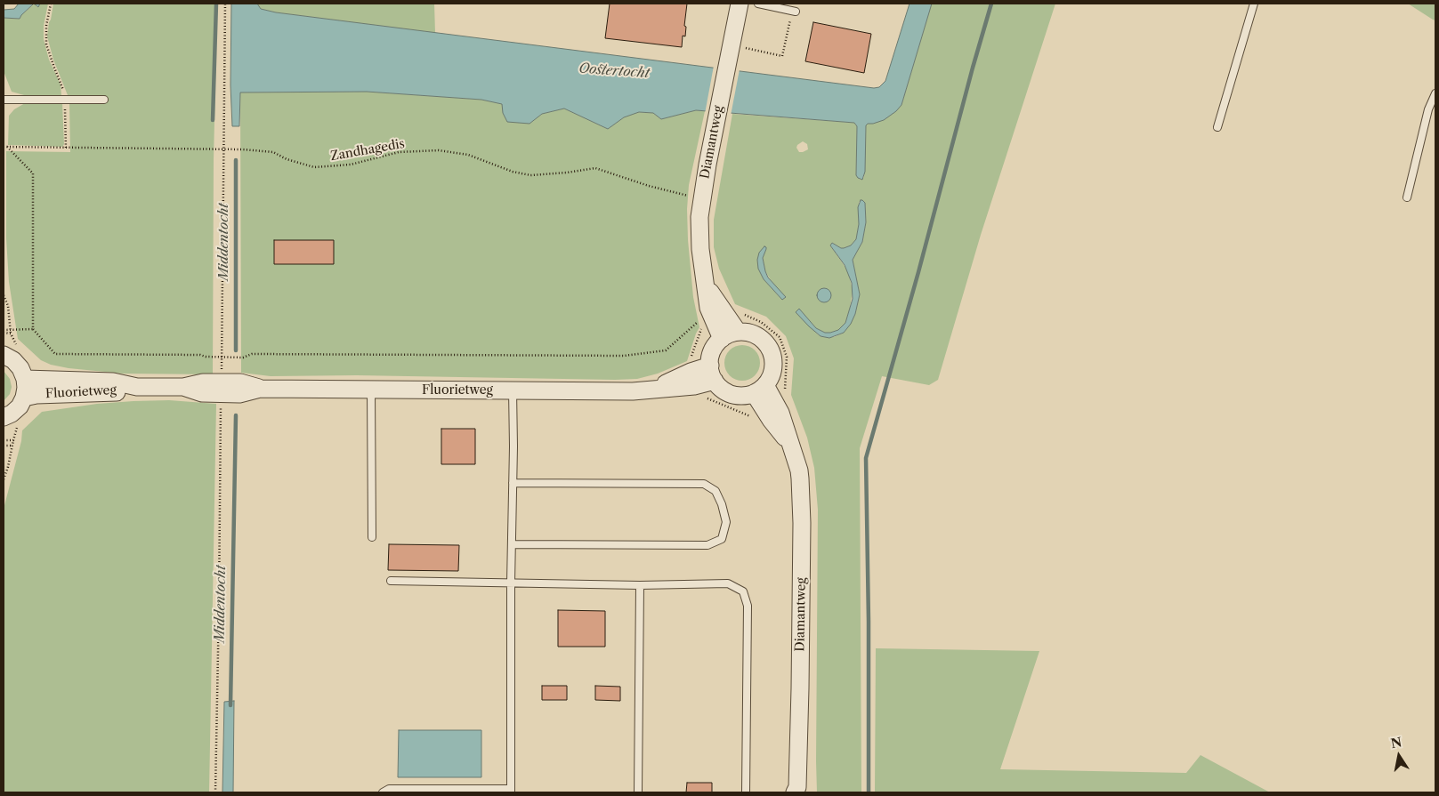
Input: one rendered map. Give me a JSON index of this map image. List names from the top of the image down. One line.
{"streets":{"street":["Diamantweg","Fluorietweg"],"path":["Zandhagedis"]},"crossings":[["Diamantweg","Zandhagedis"],["Diamantweg","Fluorietweg"]],"water":["Oostertocht","Middentocht"],"north":"top"}
